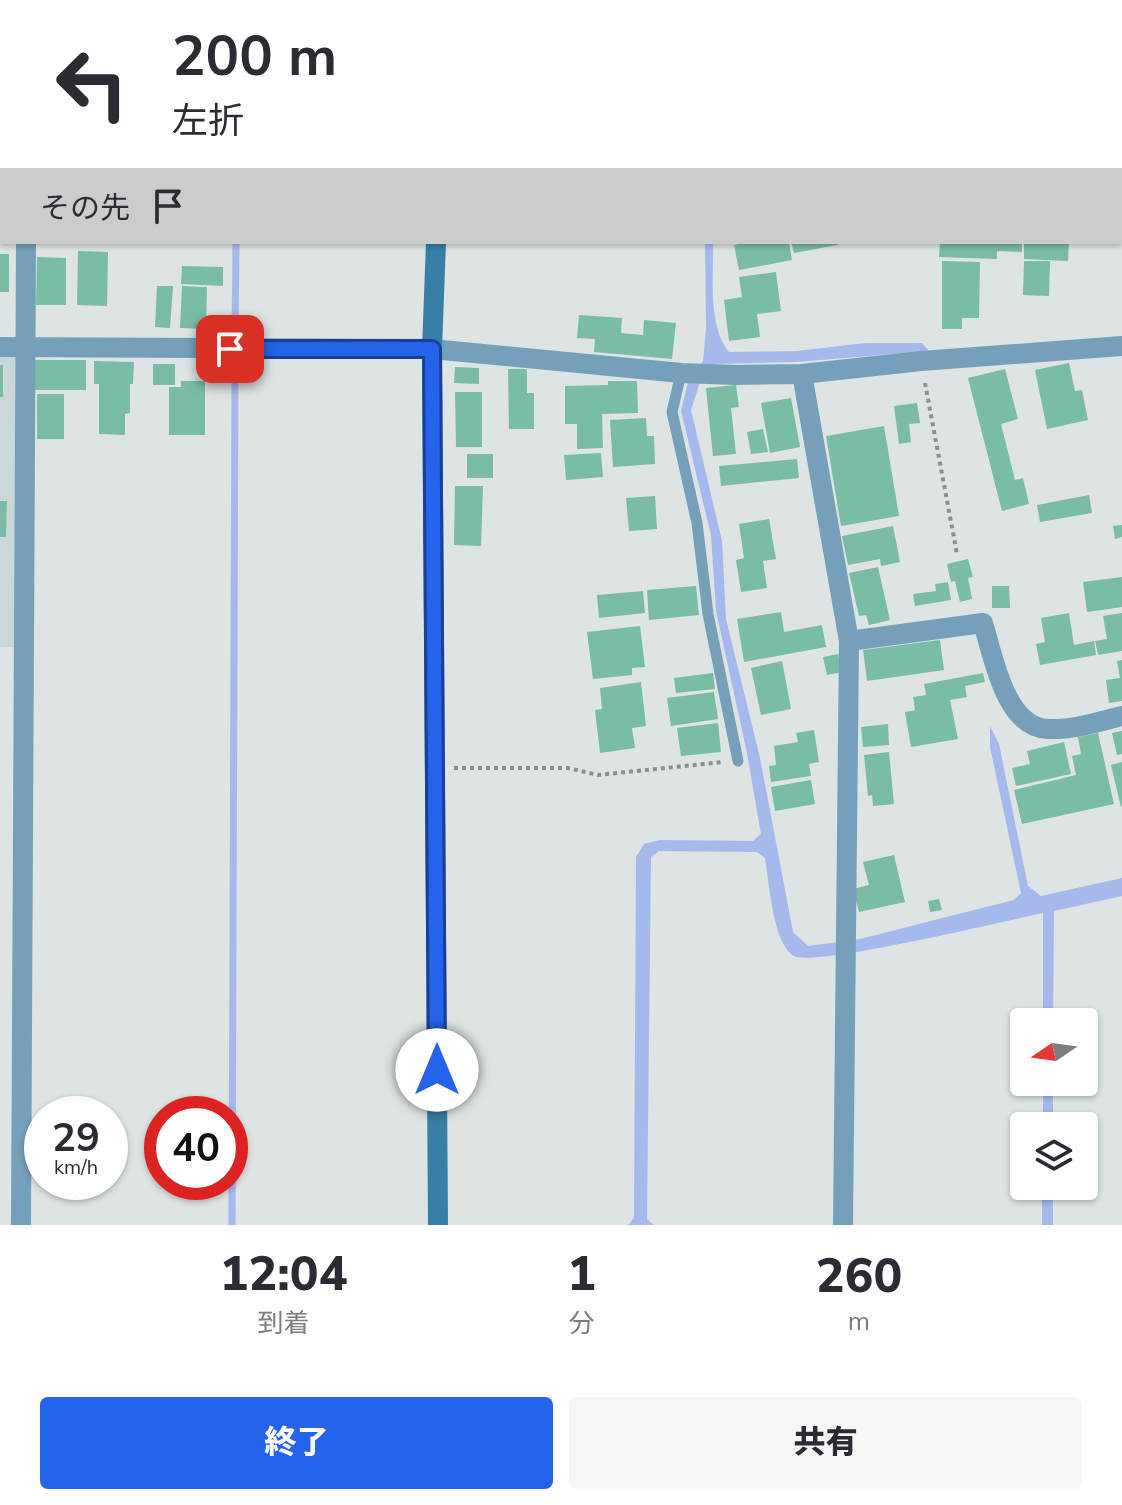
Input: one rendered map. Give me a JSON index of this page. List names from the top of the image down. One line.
{"north":"left","page":{"turn":["200 m","左折"],"then":"その先","speed":"29 km/h","limit":"40","eta":["12:04","到着","1","分","260","m"],"buttons":["終了","共有"]}}
